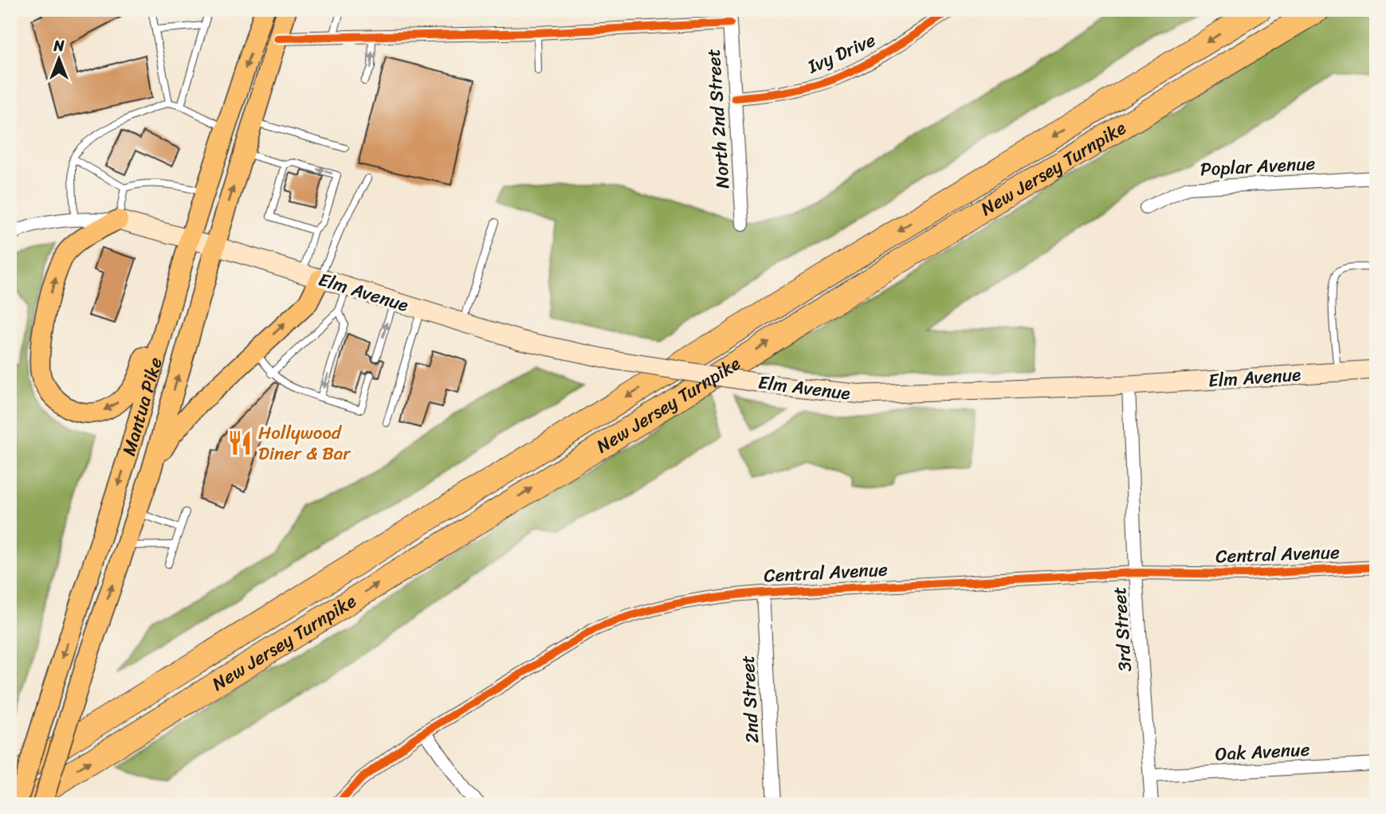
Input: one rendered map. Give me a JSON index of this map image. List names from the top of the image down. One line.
{"streets":{"highway":["New Jersey Turnpike"],"main road":["Elm Avenue","Mantua Pike"],"street":["Ivy Drive","North 2nd Street","Poplar Avenue","Central Avenue","3rd Street","2nd Street","Oak Avenue"]},"crossings":[["Ivy Drive","North 2nd Street"],["Elm Avenue","Mantua Pike"],["Elm Avenue","3rd Street"],["Central Avenue","3rd Street"],["Central Avenue","2nd Street"],["3rd Street","Oak Avenue"]],"places":{"restaurant":["Hollywood Diner & Bar"]},"north":"top"}
